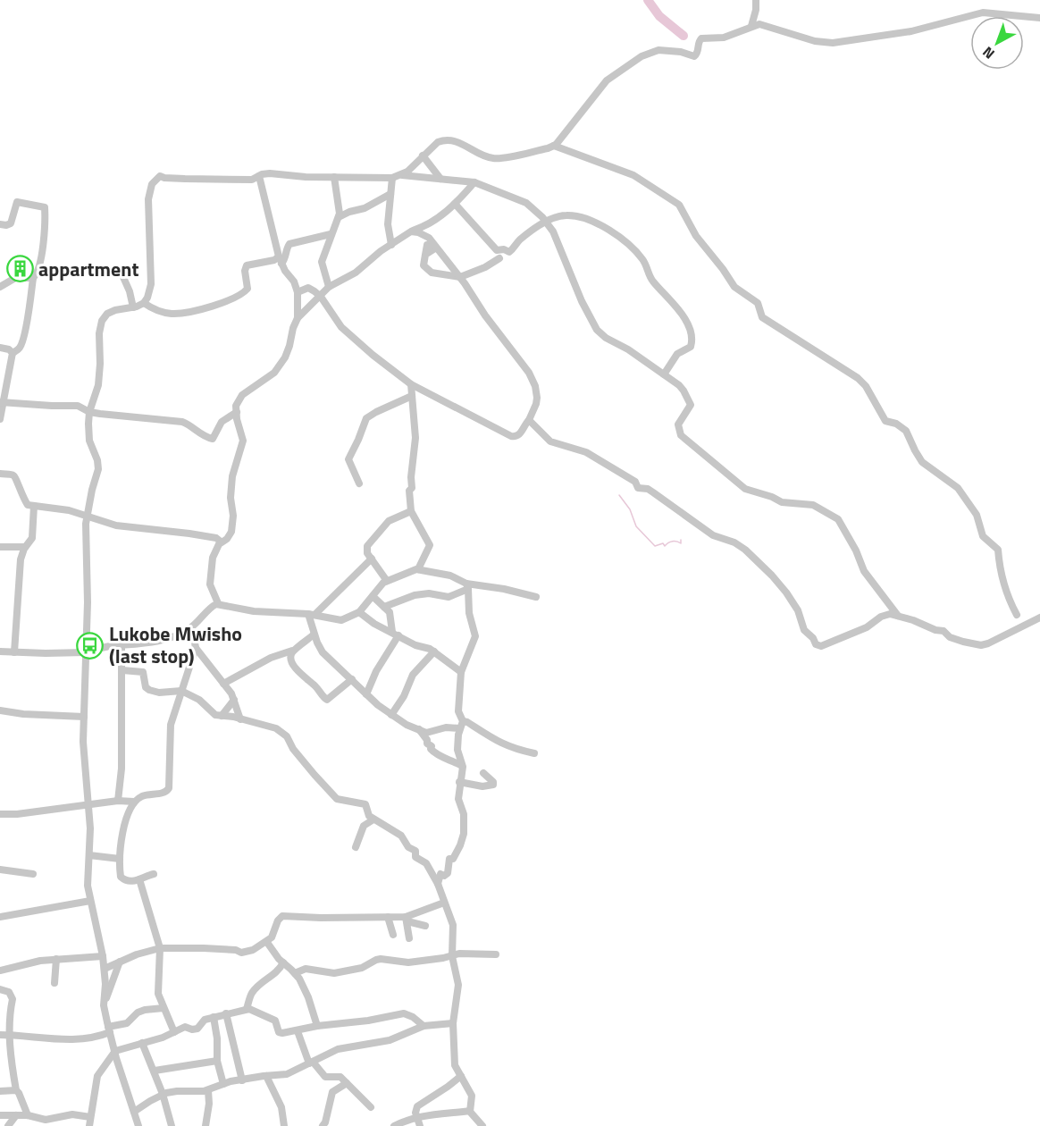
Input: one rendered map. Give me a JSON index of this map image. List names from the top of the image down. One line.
{"places":{"building":["appartment"],"bus stop":["Lukobe Mwisho (last stop)"]},"north":"bottom left"}
